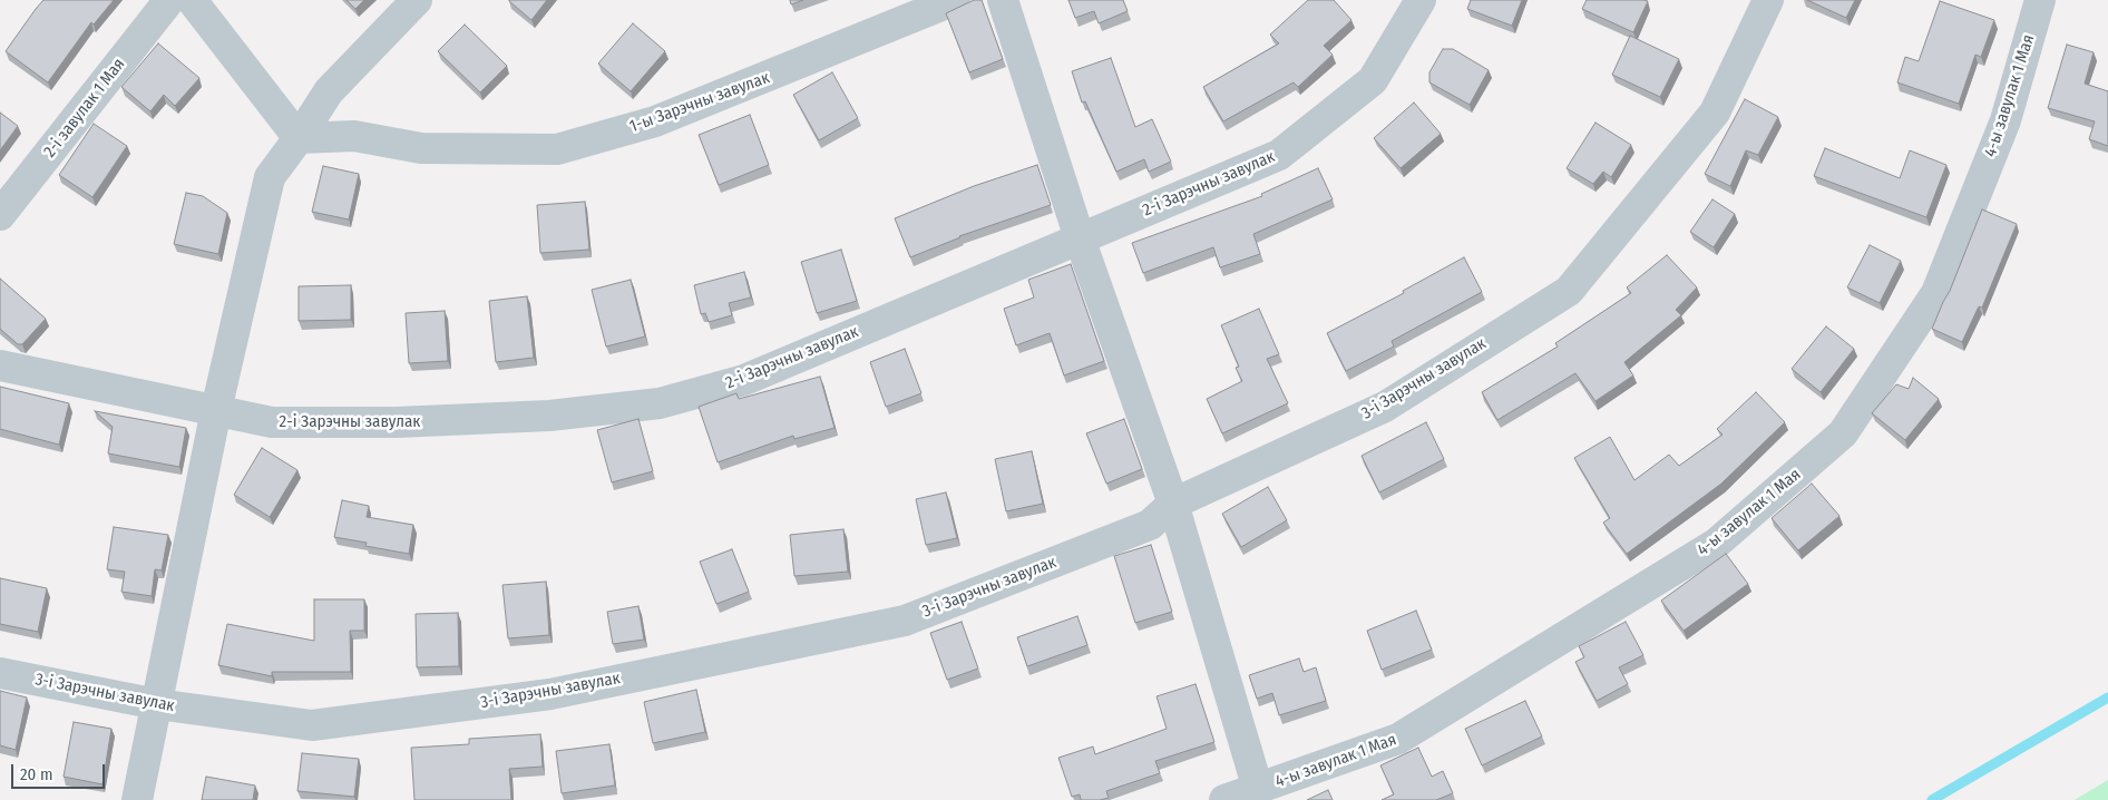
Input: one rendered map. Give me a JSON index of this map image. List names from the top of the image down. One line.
{"streets":{"street":["4-ы завулак 1 Мая","1-ы Зарэчны завулак","2-і завулак 1 Мая","2-і Зарэчны завулак","3-і Зарэчны завулак"]},"scale_bar":"20 m"}
